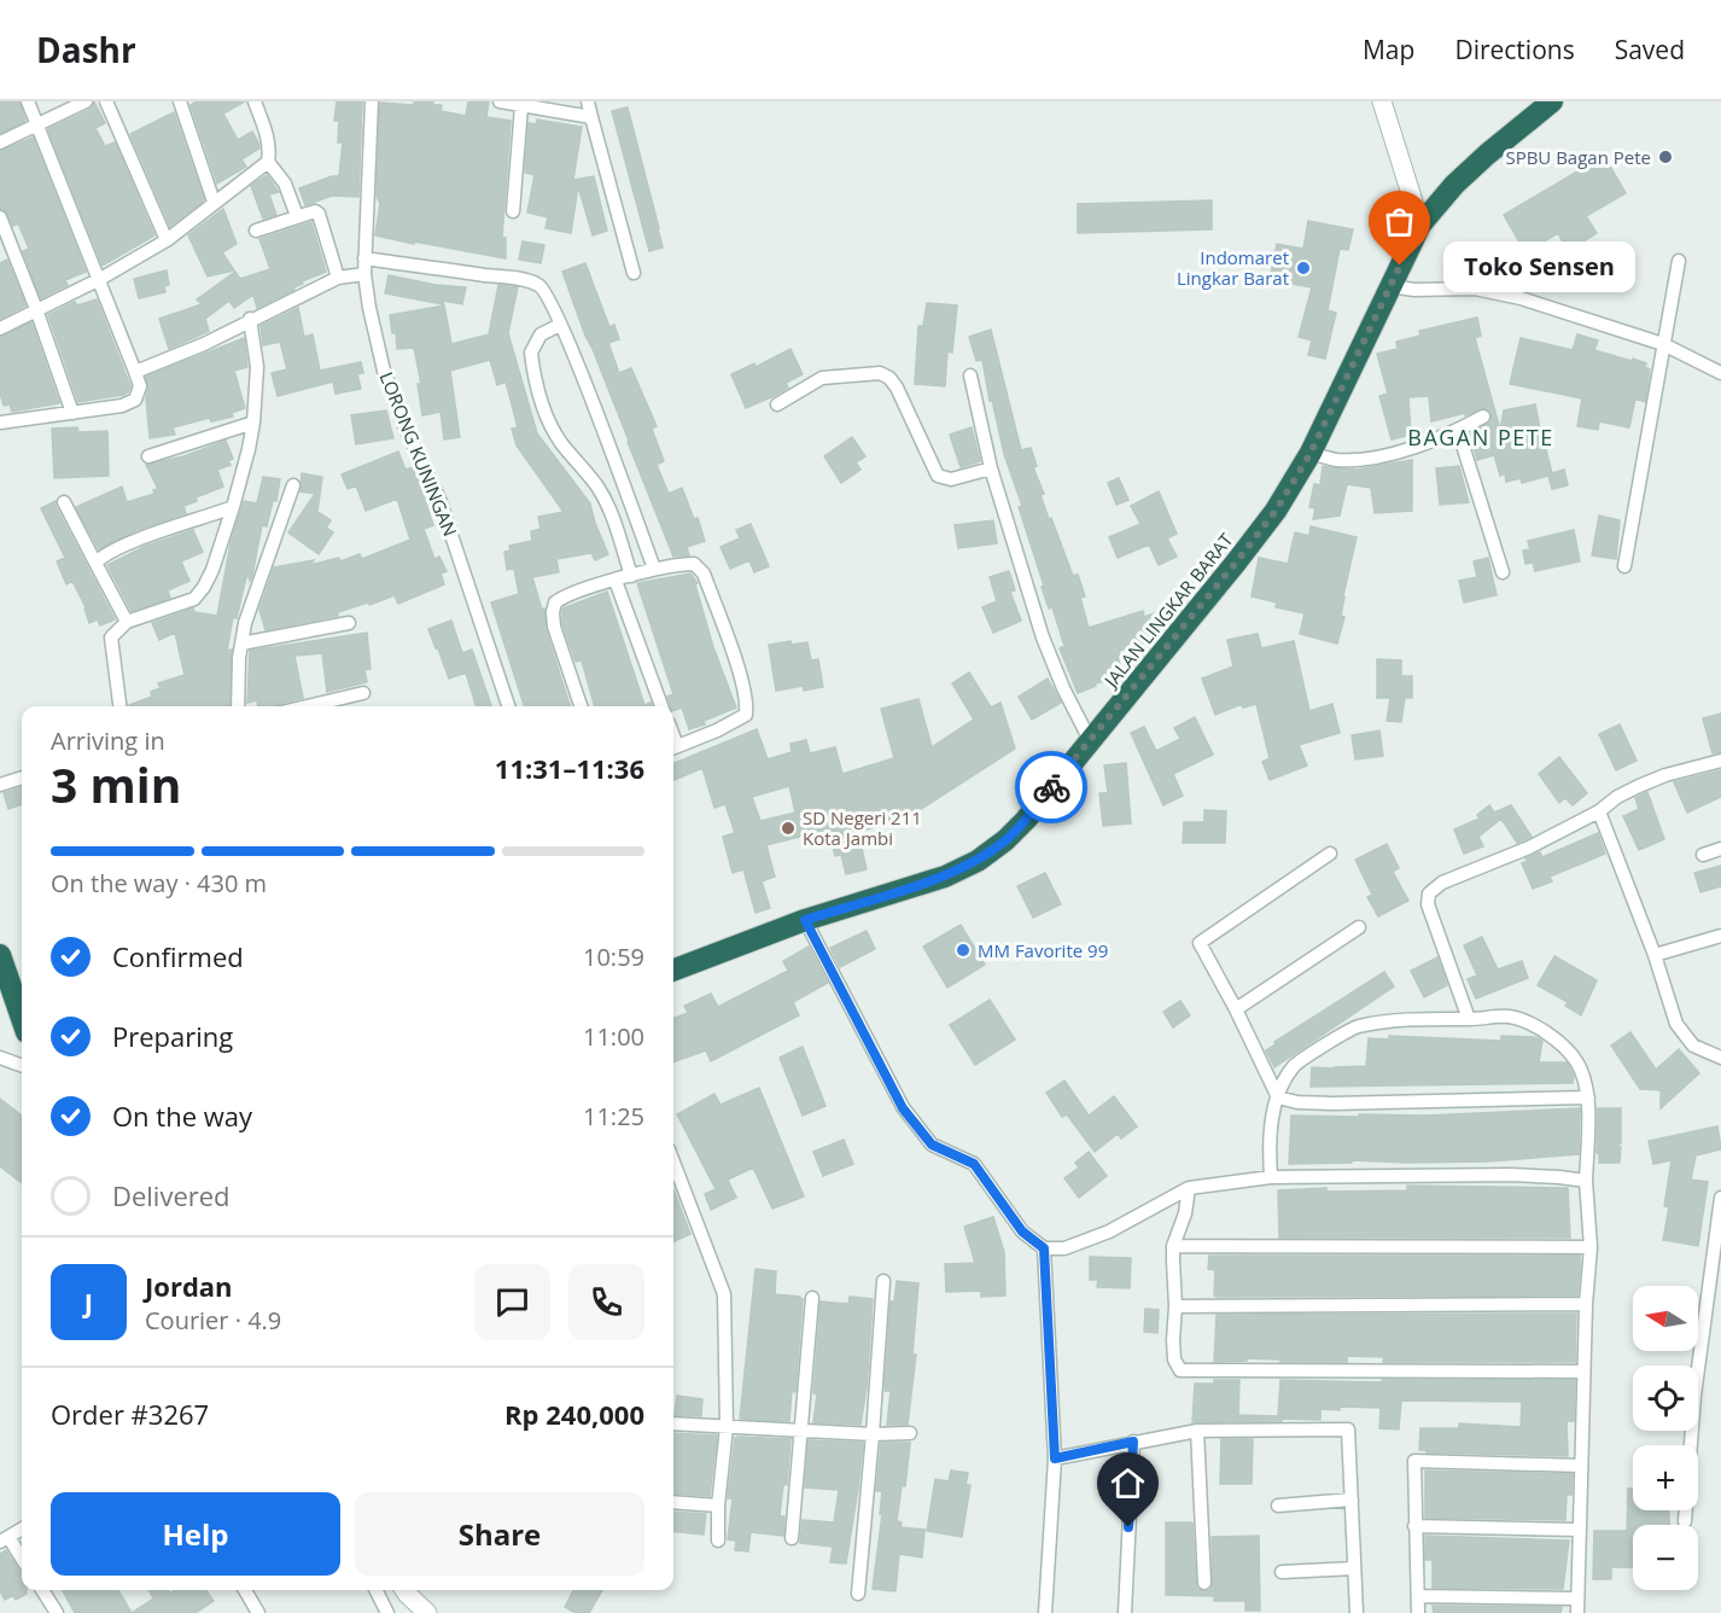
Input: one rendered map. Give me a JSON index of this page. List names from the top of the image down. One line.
{"streets":{"highway":["JALAN LINGKAR BARAT"],"street":["LORONG KUNINGAN"]},"districts":["BAGAN PETE"],"places":["SPBU Bagan Pete","Toko Sensen","Indomaret Lingkar Barat","SD Negeri 211 Kota Jambi","MM Favorite 99"],"north":"left","page":{"header":"Dashr","nav":["Map","Directions","Saved"],"bubble":"Toko Sensen","heading":["3 min","Arriving in","11:31–11:36"],"panel":["Jordan","Courier · 4.9","Order #3267","Rp 240,000"],"bar":"On the way · 430 m","list":[["Confirmed","10:59"],["Preparing","11:00"],["On the way","11:25"],"Delivered"],"round":"J","map_buttons":["+","−"],"buttons":["Help","Share"]}}
